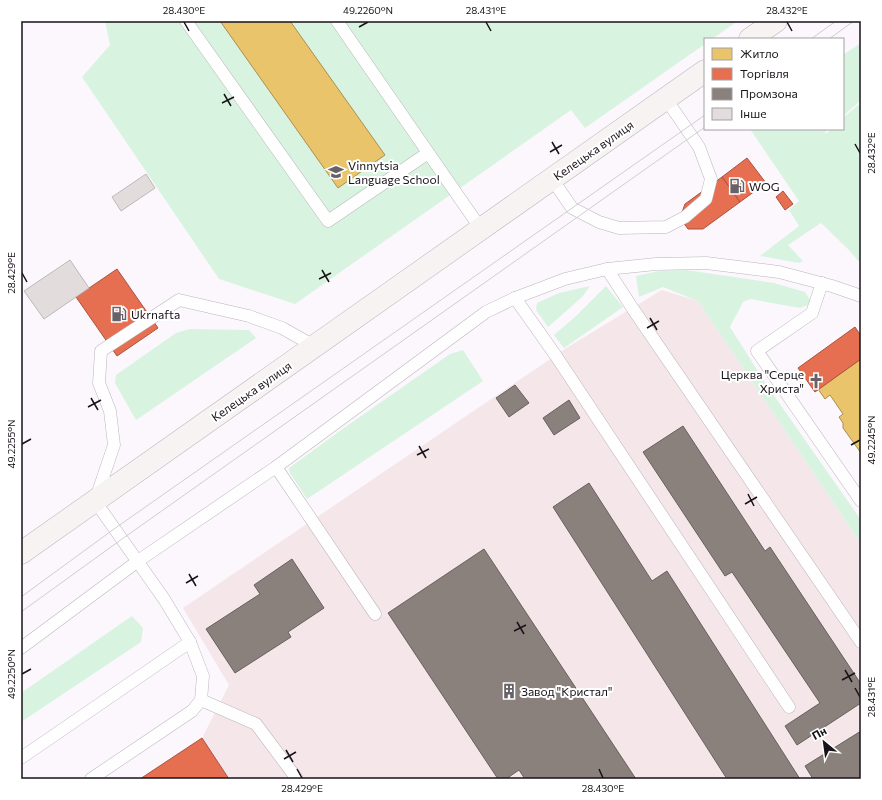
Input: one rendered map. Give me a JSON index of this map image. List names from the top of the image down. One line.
{"streets":{"main road":["Келецька вулиця"]},"places":{"school or university":["Vinnytsia Language School"],"fuel station":["WOG","Ukrnafta"],"church":["Церква \"Серце Христа\""],"building":["Завод \"Кристал\""]},"legend":["Житло","Торгівля","Промзона","Інше"],"north":"top left","coordinates":["28.430°E","49.2260°N","28.431°E","28.432°E","28.429°E","49.2245°N","49.2255°N","49.2250°N"]}
